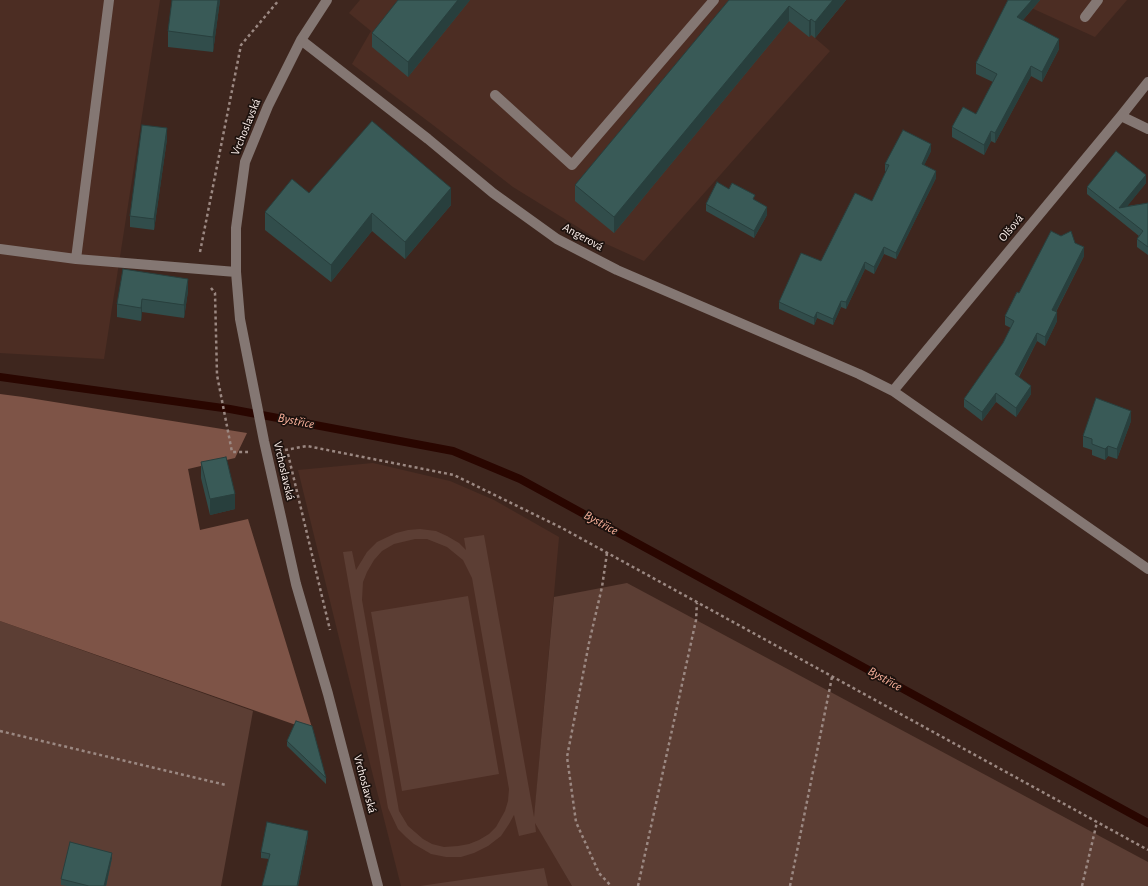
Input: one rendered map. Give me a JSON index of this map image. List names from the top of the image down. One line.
{"streets":{"street":["Vrchoslavská","Olšová","Angerová"]},"crossings":[["Vrchoslavská","Angerová"],["Olšová","Angerová"]],"water":["Bystřice"]}
